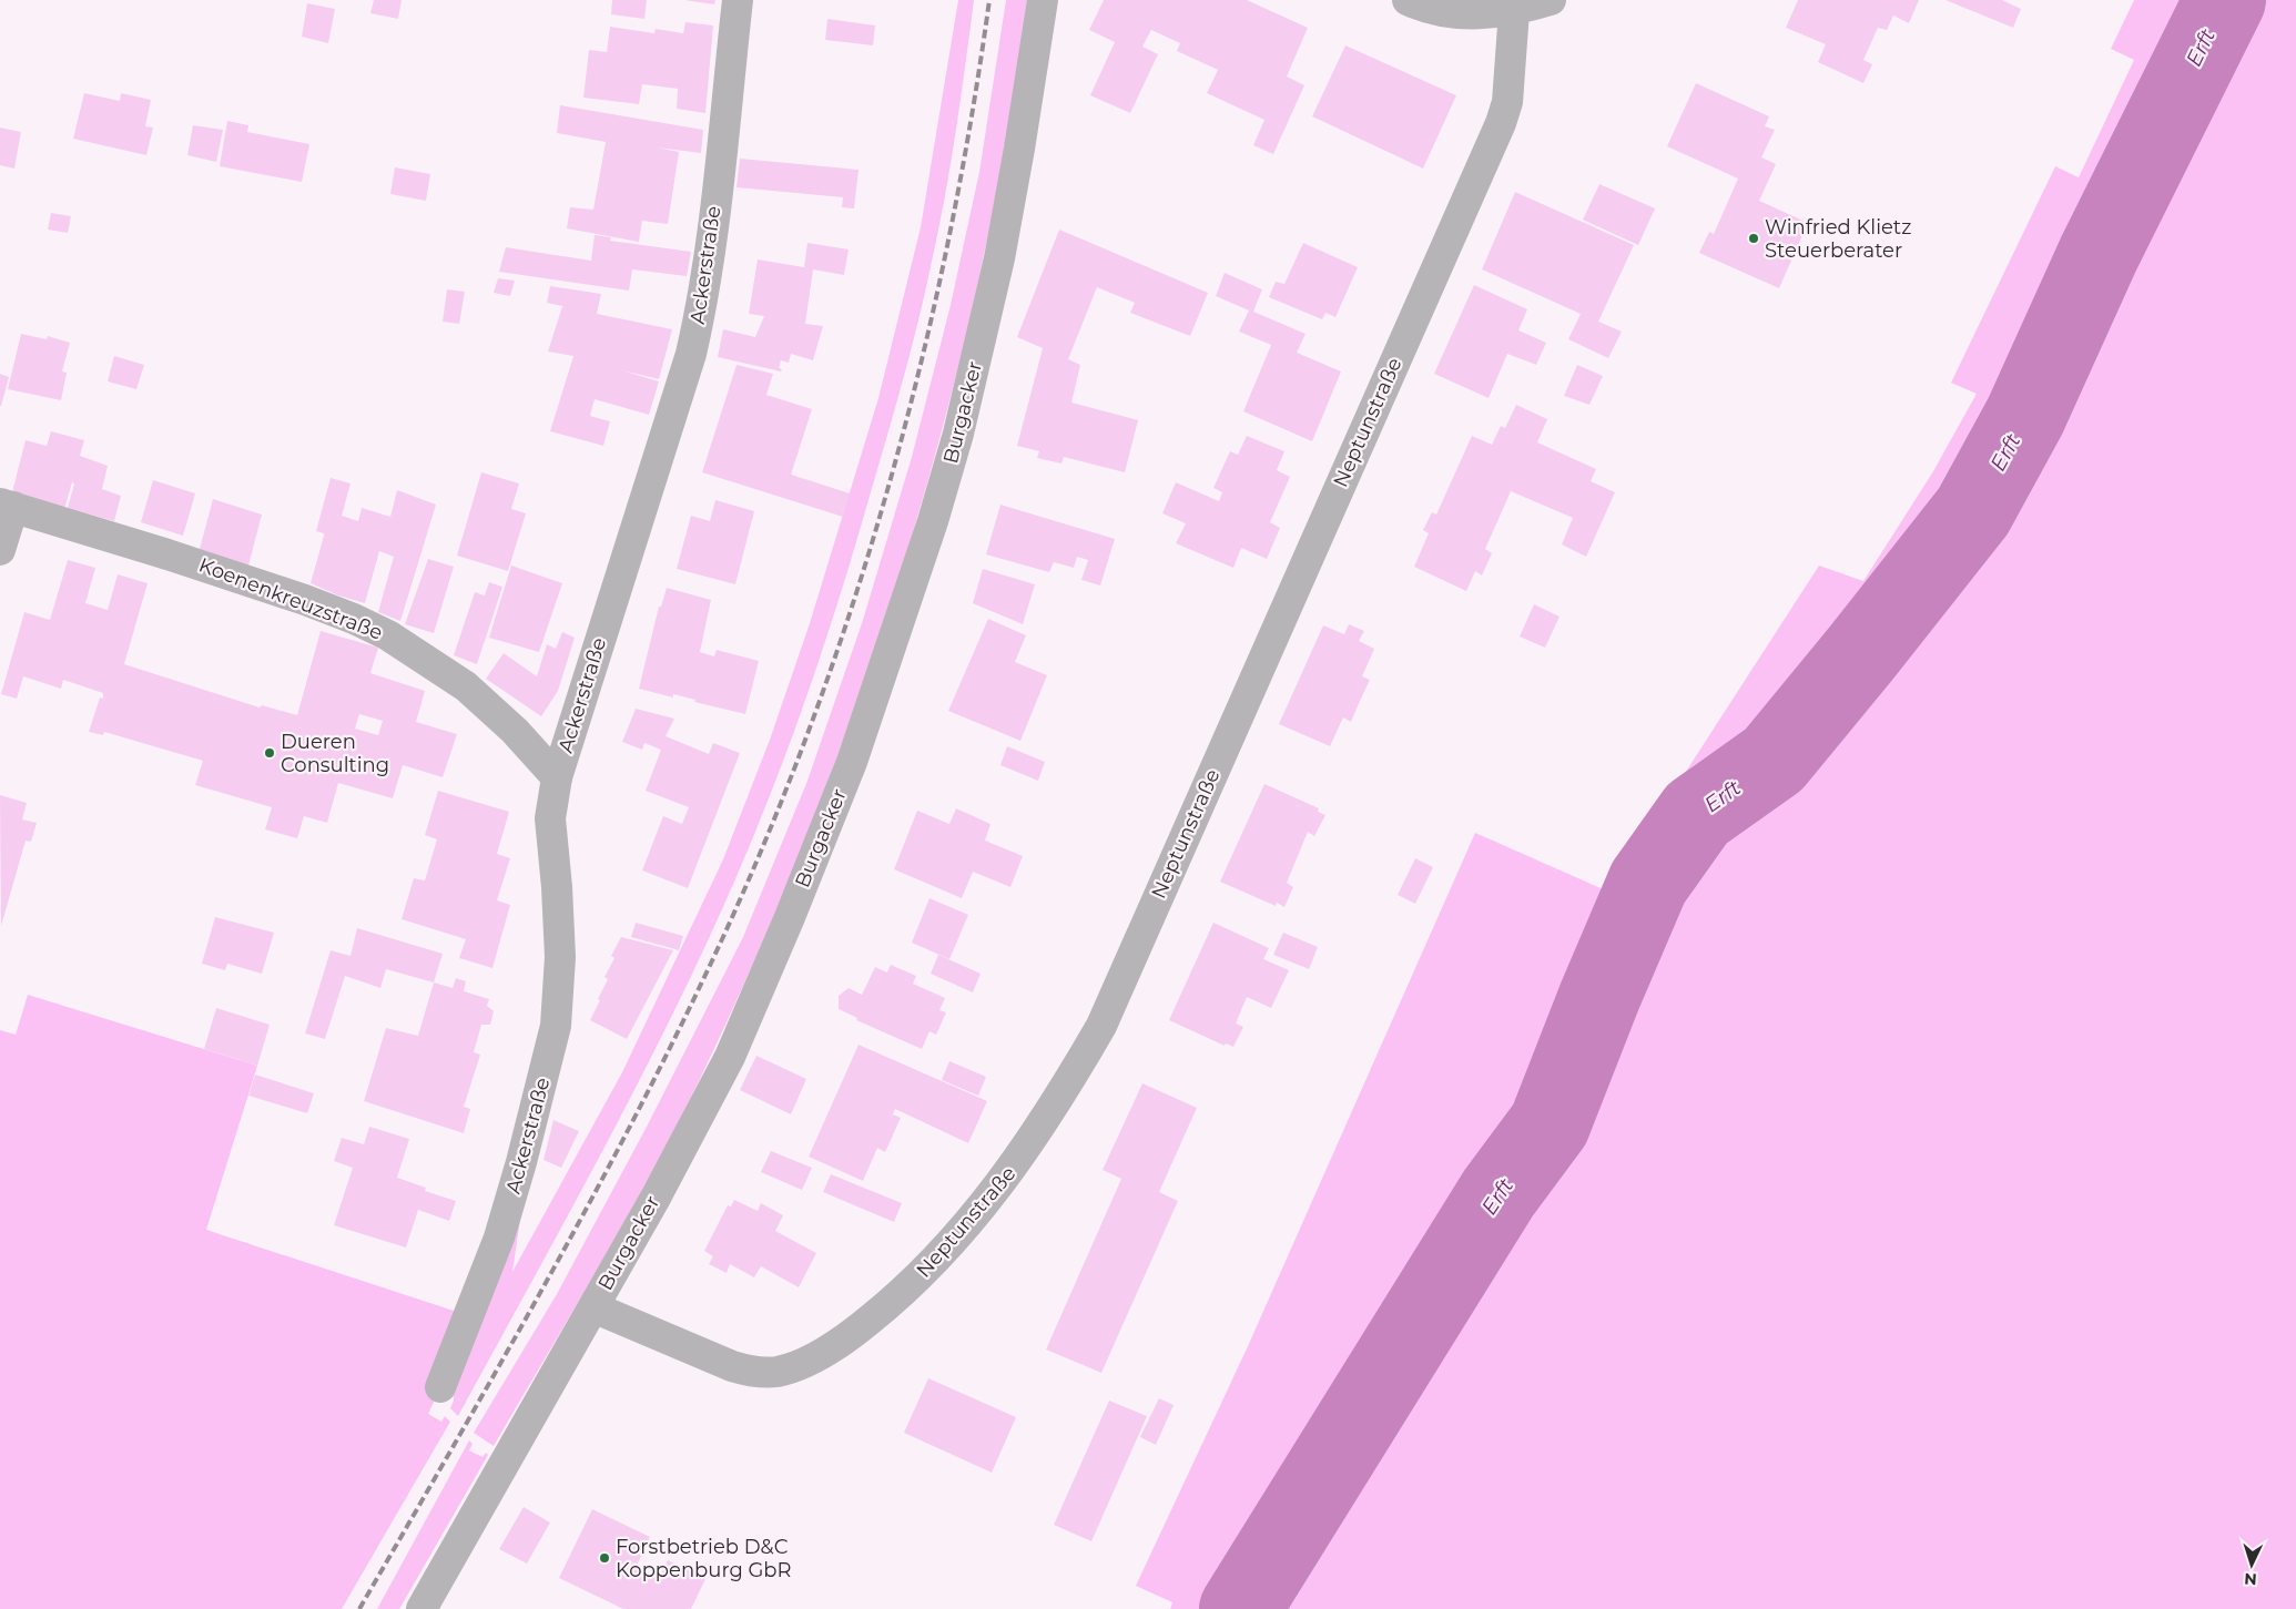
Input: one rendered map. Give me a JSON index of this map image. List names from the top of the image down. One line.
{"streets":{"street":["Ackerstraße","Burgacker","Neptunstraße","Koenenkreuzstraße"]},"crossings":[["Ackerstraße","Koenenkreuzstraße"],["Burgacker","Neptunstraße"]],"water":["Erft"],"places":["Winfried Klietz Steuerberater","Dueren Consulting","Forstbetrieb D&C Koppenburg GbR"],"north":"bottom"}
